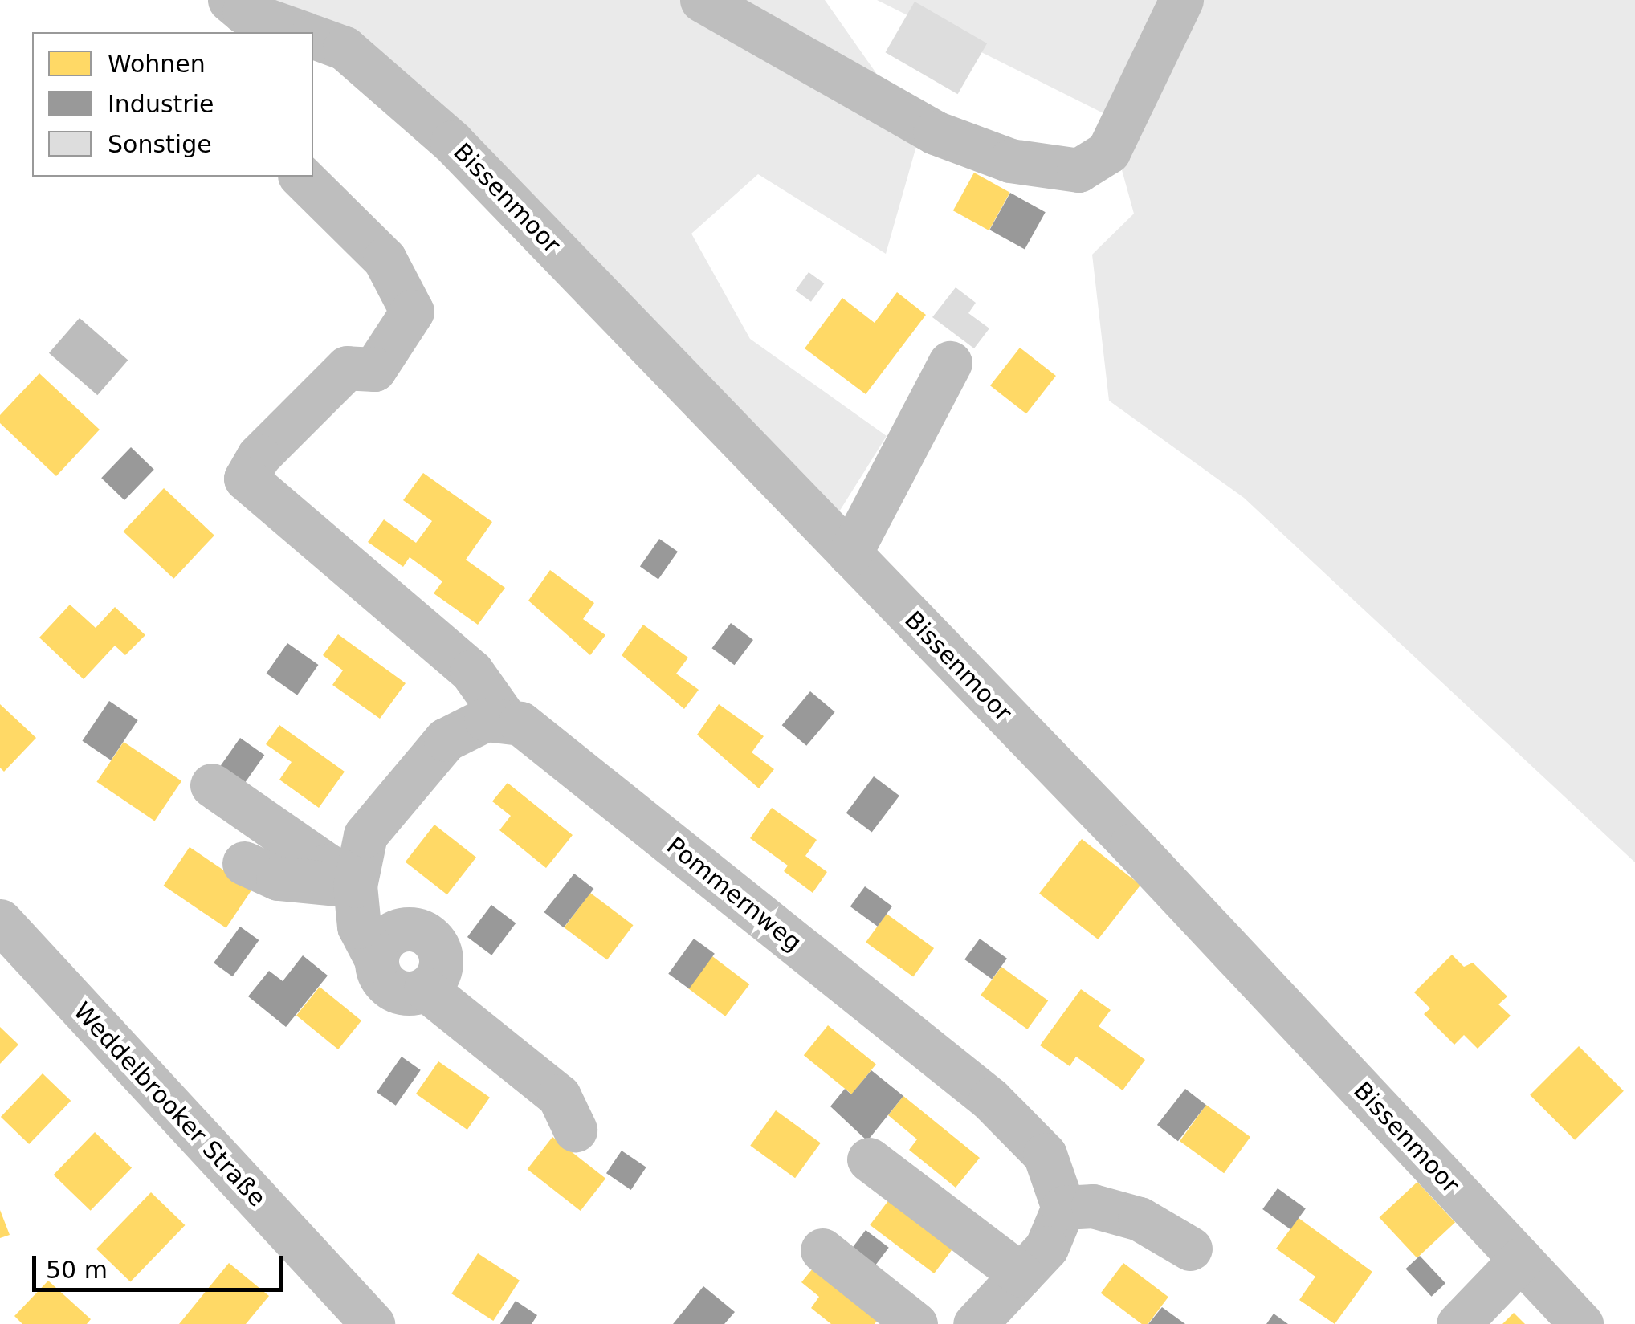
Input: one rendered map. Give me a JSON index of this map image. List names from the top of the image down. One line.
{"streets":{"street":["Bissenmoor","Pommernweg","Weddelbrooker Straße"]},"legend":["Wohnen","Industrie","Sonstige"],"scale_bar":"50 m"}
